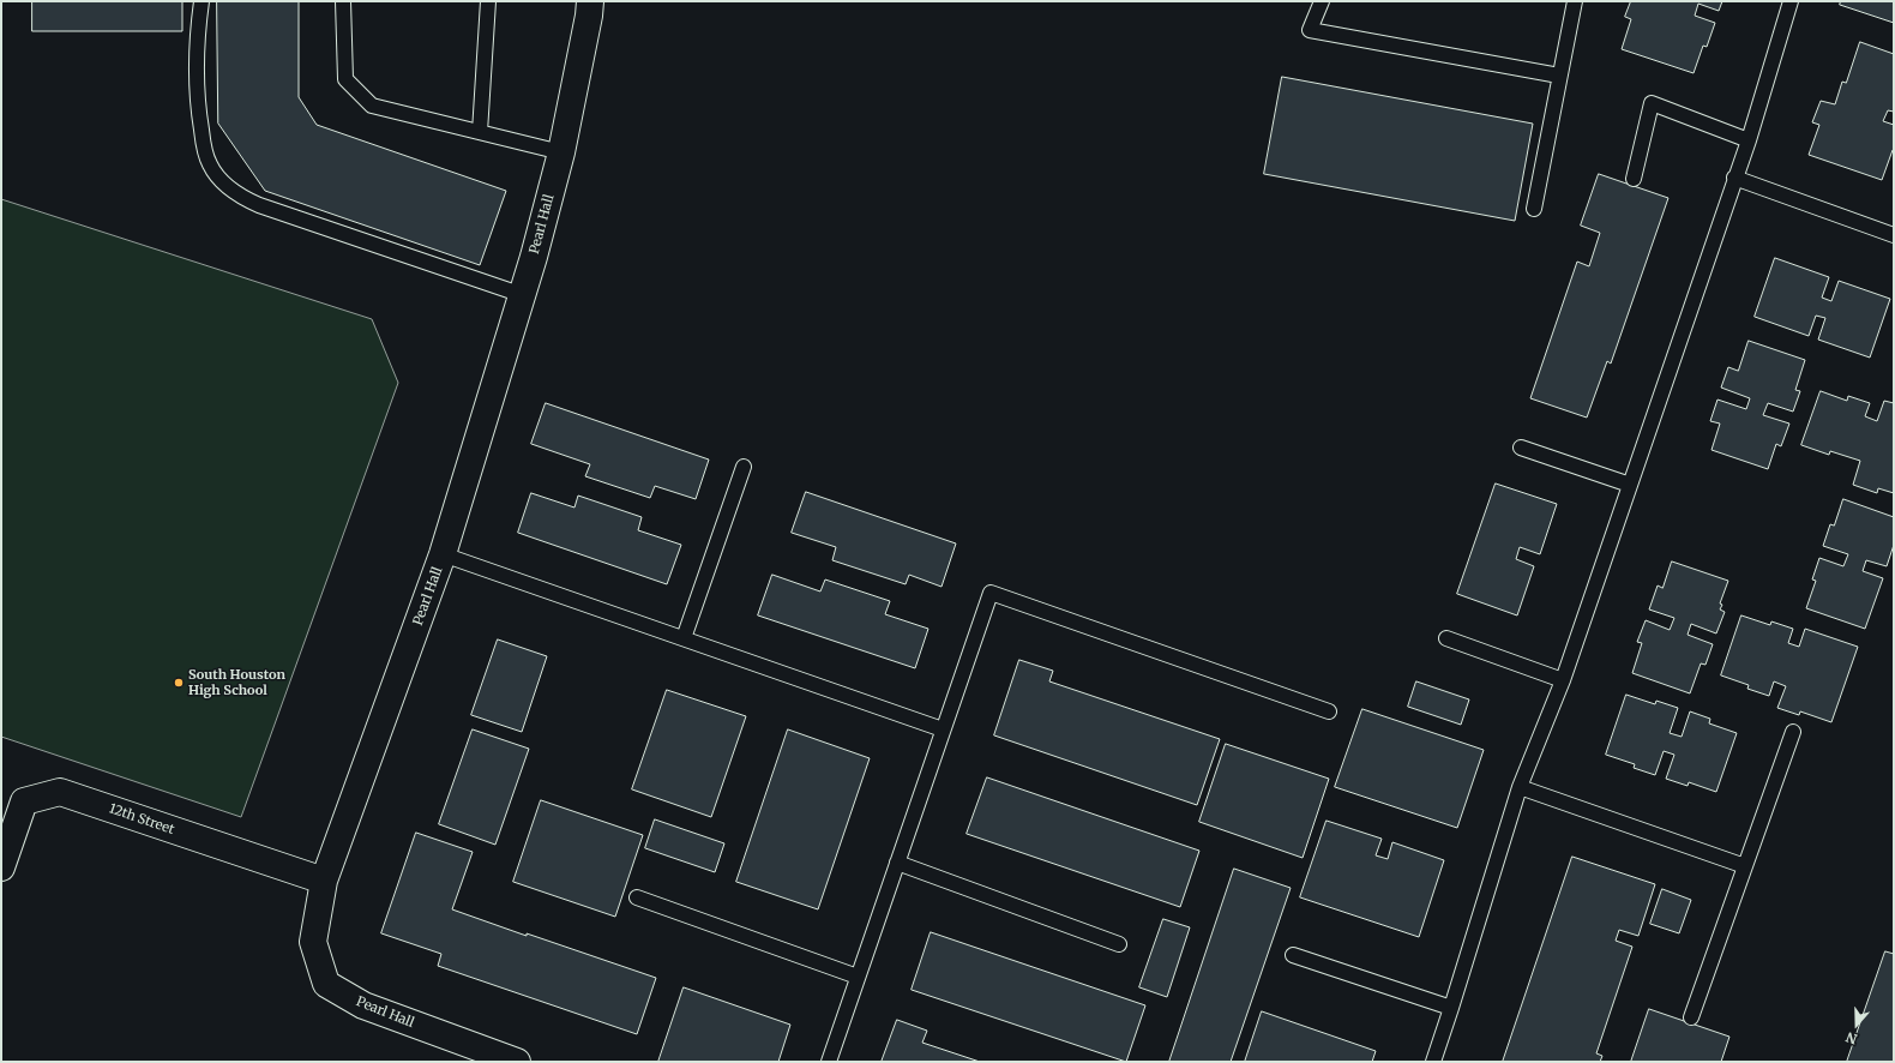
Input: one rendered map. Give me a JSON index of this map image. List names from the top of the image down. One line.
{"streets":{"street":["Pearl Hall","12th Street"]},"crossings":[["Pearl Hall","12th Street"]],"places":["South Houston High School"],"north":"bottom"}
